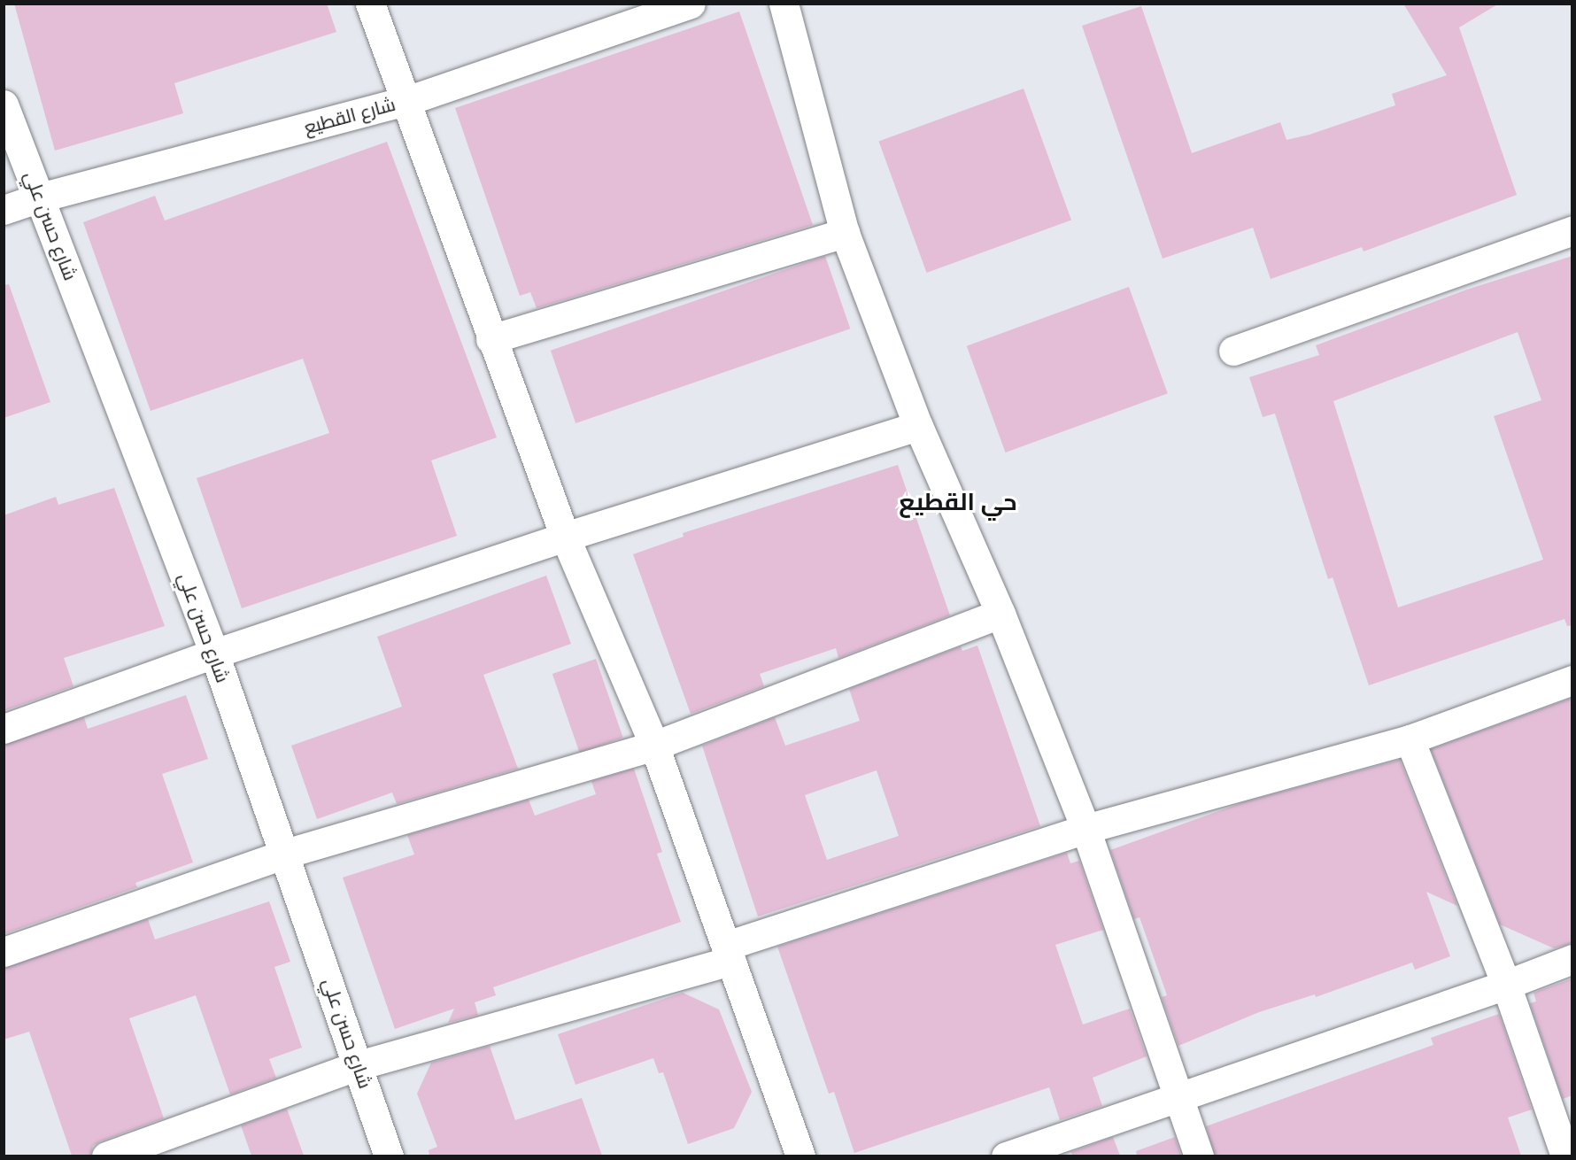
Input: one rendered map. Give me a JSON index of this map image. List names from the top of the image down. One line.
{"streets":{"street":["شارع القطيع","شارع حسن علي"]},"crossings":[["شارع القطيع","شارع حسن علي"]],"districts":["حي القطيع"]}
